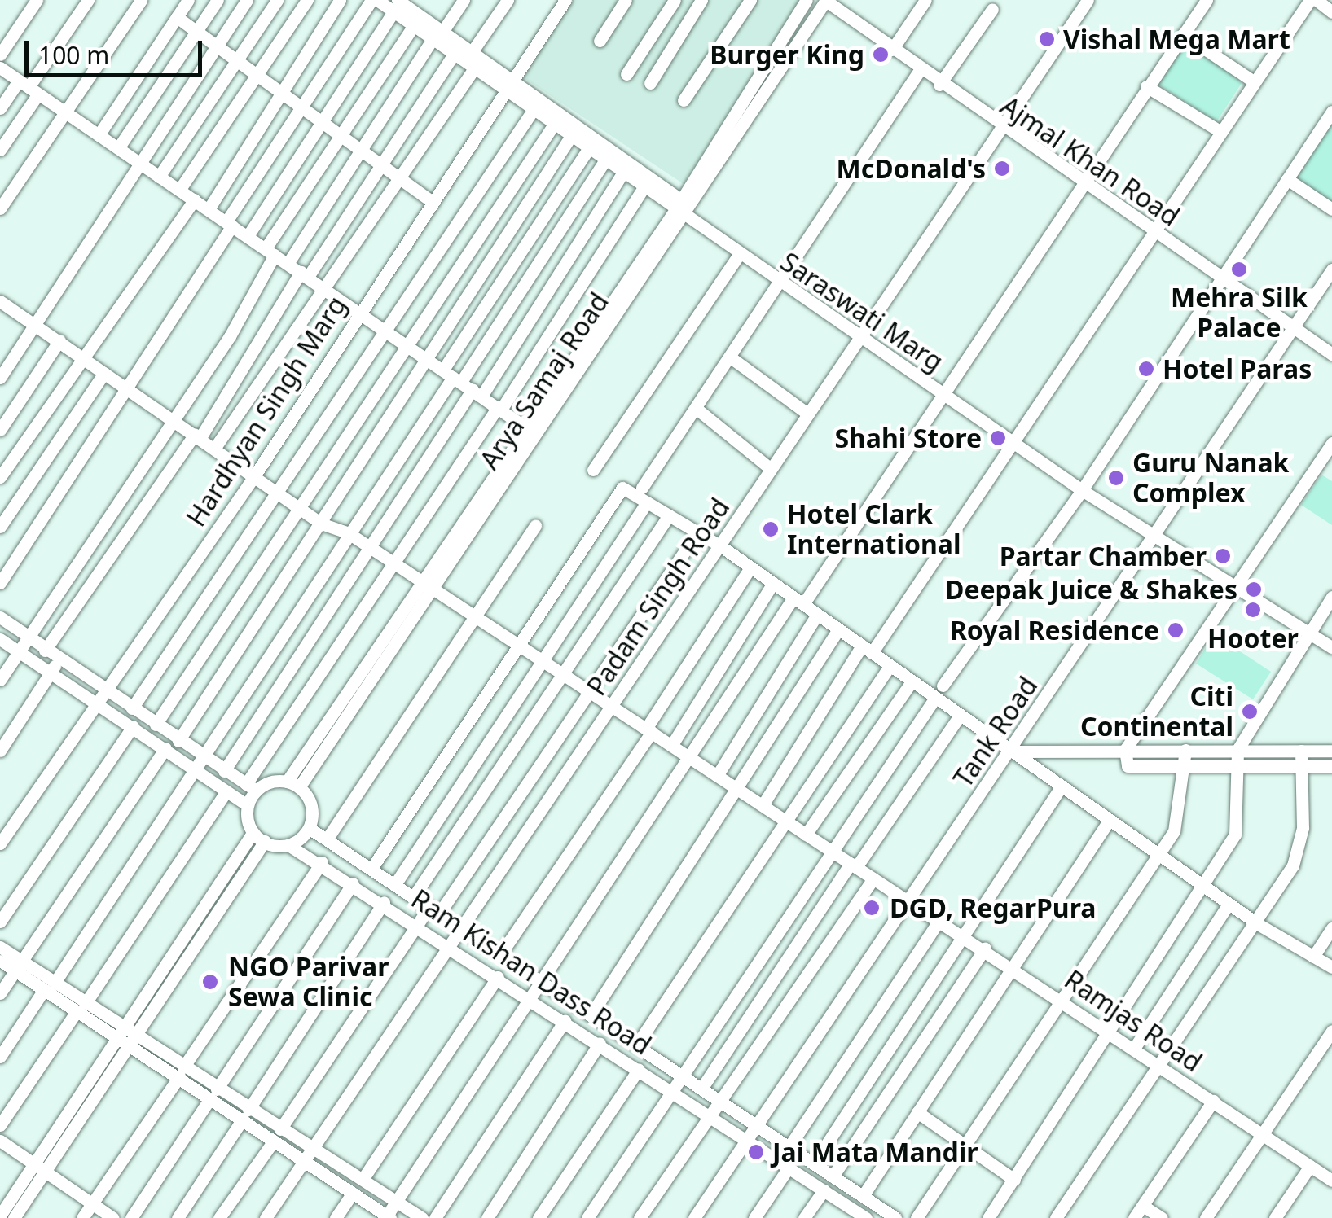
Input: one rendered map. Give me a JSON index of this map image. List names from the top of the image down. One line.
{"streets":{"street":["Ajmal Khan Road","Saraswati Marg","Arya Samaj Road","Hardhyan Singh Marg","Padam Singh Road","Tank Road","Ram Kishan Dass Road","Ramjas Road"]},"crossings":[["Ajmal Khan Road","Arya Samaj Road"],["Ajmal Khan Road","Padam Singh Road"],["Ajmal Khan Road","Tank Road"],["Saraswati Marg","Arya Samaj Road"],["Saraswati Marg","Hardhyan Singh Marg"],["Saraswati Marg","Padam Singh Road"],["Saraswati Marg","Tank Road"],["Arya Samaj Road","Ram Kishan Dass Road"],["Arya Samaj Road","Ramjas Road"],["Hardhyan Singh Marg","Ramjas Road"],["Padam Singh Road","Ram Kishan Dass Road"],["Padam Singh Road","Ramjas Road"],["Tank Road","Ram Kishan Dass Road"],["Tank Road","Ramjas Road"]],"places":["Vishal Mega Mart","Burger King","McDonald's","Mehra Silk Palace","Hotel Paras","Shahi Store","Guru Nanak Complex","Hotel Clark International","Partar Chamber","Deepak Juice & Shakes","Hooter","Royal Residence","Citi Continental","DGD, RegarPura","NGO Parivar Sewa Clinic","Jai Mata Mandir"],"scale_bar":"100 m"}
